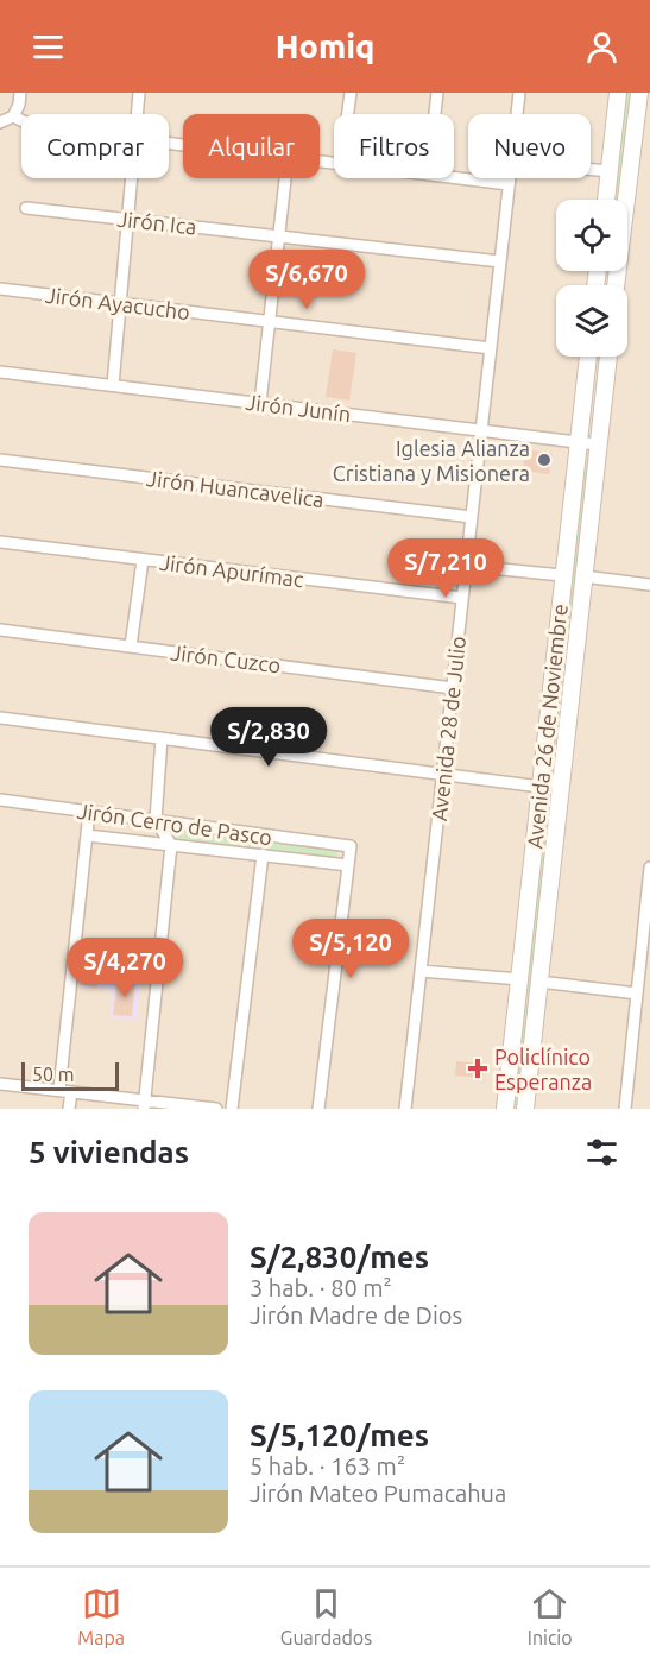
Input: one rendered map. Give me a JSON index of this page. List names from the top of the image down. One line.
{"streets":{"main road":["Avenida 26 de Noviembre"],"street":["Jirón Ica","Jirón Ayacucho","Jirón Junín","Jirón Huancavelica","Jirón Apurímac","Jirón Cuzco","Avenida 28 de Julio","Jirón Cerro de Pasco"]},"crossings":[["Jirón Ica","Avenida 28 de Julio"],["Jirón Ayacucho","Avenida 28 de Julio"],["Jirón Junín","Avenida 26 de Noviembre"],["Jirón Junín","Avenida 28 de Julio"],["Jirón Huancavelica","Avenida 28 de Julio"],["Jirón Apurímac","Avenida 28 de Julio"],["Jirón Cuzco","Avenida 28 de Julio"]],"places":{"other":["Iglesia Alianza Cristiana y Misionera"],"health":["Policlínico Esperanza"]},"scale_bar":"50 m","page":{"header":"Homiq","chip":["Comprar","Alquilar","Filtros","Nuevo"],"price":["S/6,670","S/7,210","S/2,830","S/5,120","S/4,270"],"scale":"50 m","heading":"5 viviendas","list":[{"name":"S/2,830/mes","note":"3 hab. · 80 m² · Jirón Madre de Dios"},{"name":"S/5,120/mes","note":"5 hab. · 163 m² · Jirón Mateo Pumacahua"}],"tabs":["Mapa","Guardados","Inicio"]}}
